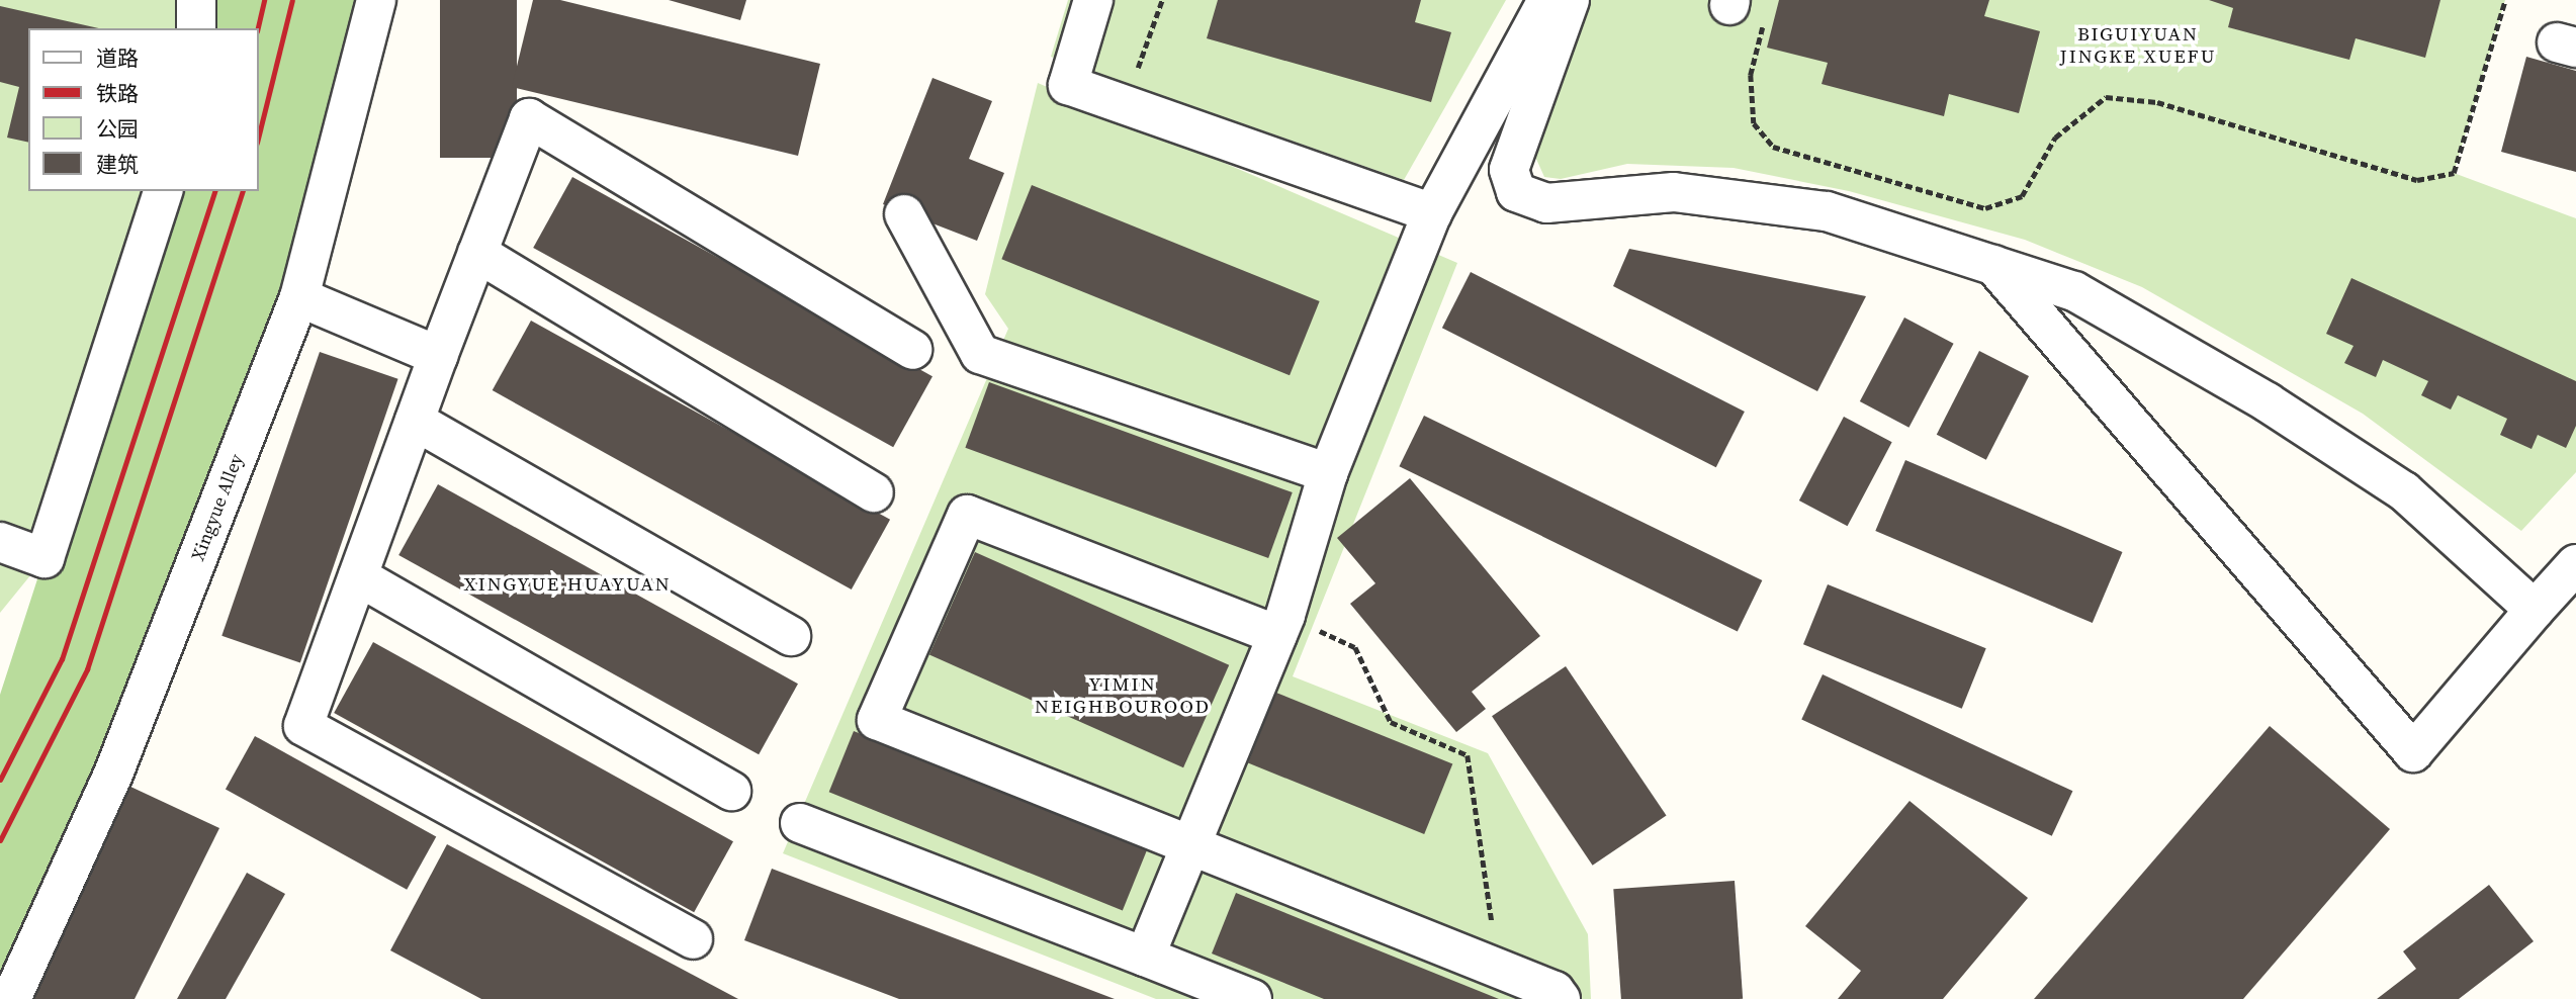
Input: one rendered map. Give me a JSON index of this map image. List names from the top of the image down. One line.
{"streets":{"street":["Xingyue Alley"]},"districts":["BIGUIYUAN JINGKE XUEFU","XINGYUE HUAYUAN","YIMIN NEIGHBOUROOD"],"legend":["道路","铁路","公园","建筑"]}
